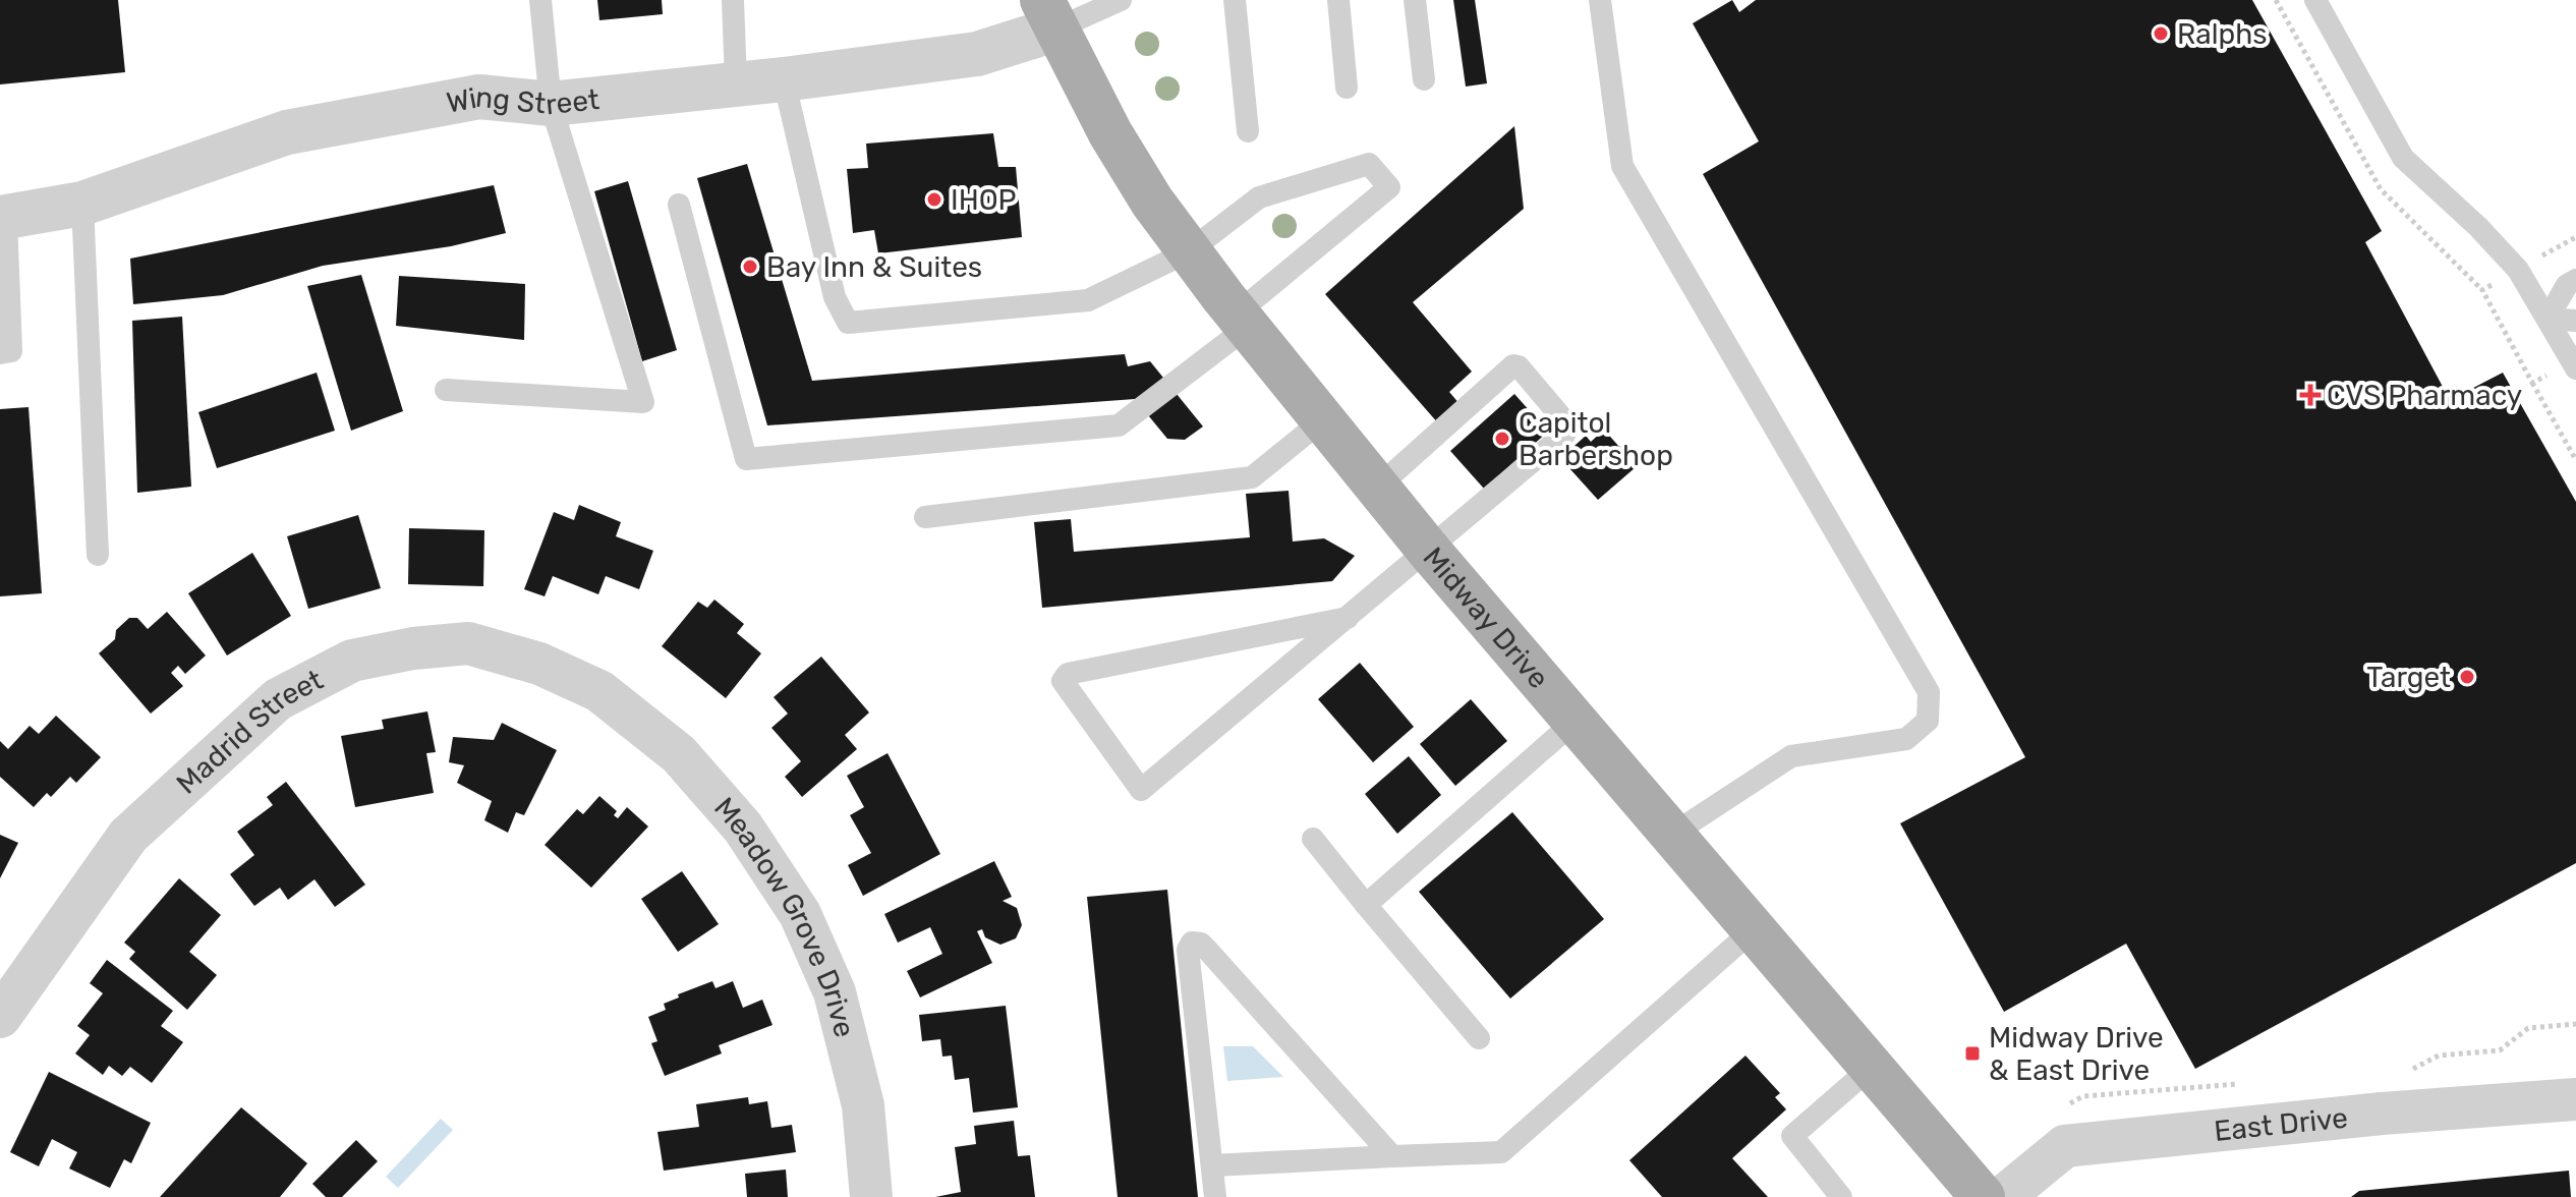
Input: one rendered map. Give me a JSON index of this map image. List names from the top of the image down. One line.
{"streets":{"main road":["Midway Drive"],"street":["Wing Street","Madrid Street","Meadow Grove Drive","East Drive"]},"crossings":[["Wing Street","Midway Drive"],["Madrid Street","Meadow Grove Drive"]],"places":{"other":["Ralphs","IHOP","Bay Inn & Suites","Capitol Barbershop","Target"],"health":["CVS Pharmacy"],"transit":["Midway Drive & East Drive"]}}
